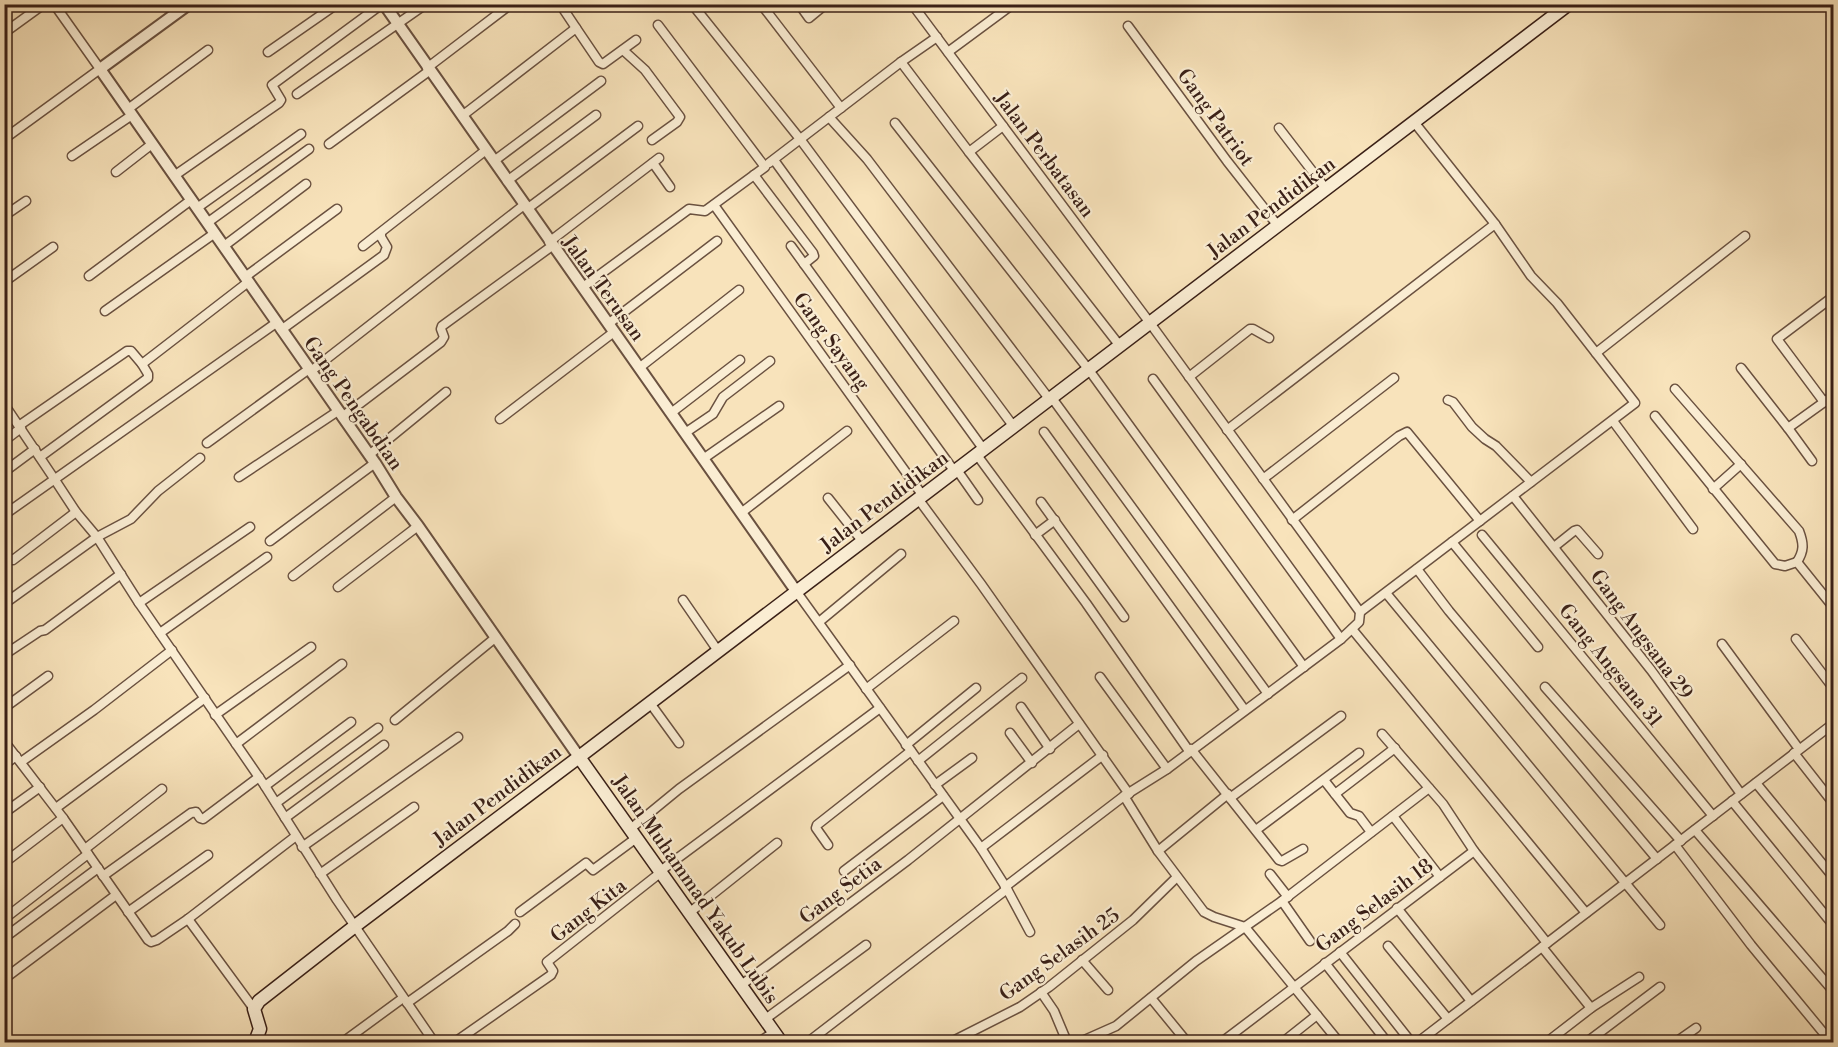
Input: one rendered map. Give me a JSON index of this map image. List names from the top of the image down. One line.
{"streets":{"main road":["Jalan Pendidikan","Jalan Muhammad Yakub Lubis"],"street":["Gang Patriot","Jalan Perbatasan","Jalan Terusan","Gang Sayang","Gang Pengabdian","Gang Angsana 29","Gang Angsana 31","Gang Setia","Gang Selasih 18","Gang Kita","Gang Selasih 25"]},"crossings":[["Gang Patriot","Jalan Pendidikan"],["Jalan Perbatasan","Jalan Pendidikan"],["Jalan Pendidikan","Jalan Terusan"],["Jalan Pendidikan","Gang Sayang"],["Jalan Pendidikan","Gang Pengabdian"],["Jalan Pendidikan","Jalan Muhammad Yakub Lubis"],["Gang Sayang","Gang Setia"],["Gang Sayang","Gang Selasih 25"],["Gang Pengabdian","Jalan Muhammad Yakub Lubis"],["Jalan Muhammad Yakub Lubis","Gang Setia"],["Jalan Muhammad Yakub Lubis","Gang Kita"]]}
